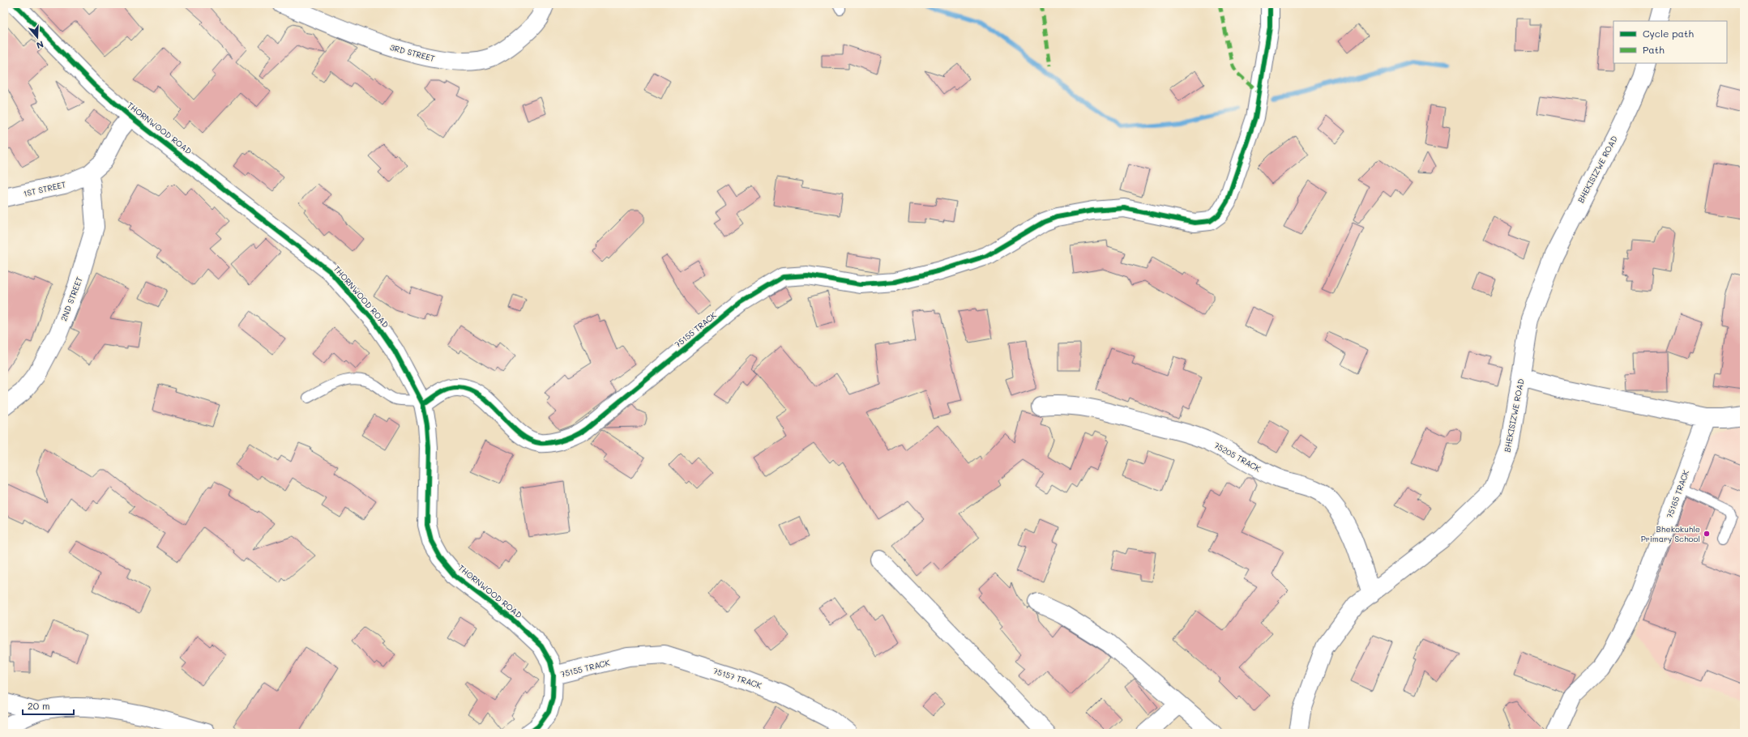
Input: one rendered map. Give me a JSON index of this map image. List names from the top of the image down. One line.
{"streets":{"street":["3RD STREET","THORNWOOD ROAD","BHEKISIZWE ROAD","1ST STREET","2ND STREET","75155 TRACK","75205 TRACK","75165 TRACK","75157 TRACK"]},"crossings":[["THORNWOOD ROAD","1ST STREET"],["THORNWOOD ROAD","75155 TRACK"],["BHEKISIZWE ROAD","75205 TRACK"],["1ST STREET","2ND STREET"],["75155 TRACK","75157 TRACK"]],"places":["Bhekokuhle Primary School"],"legend":["Cycle path","Path"],"scale_bar":"20 m","north":"bottom"}
